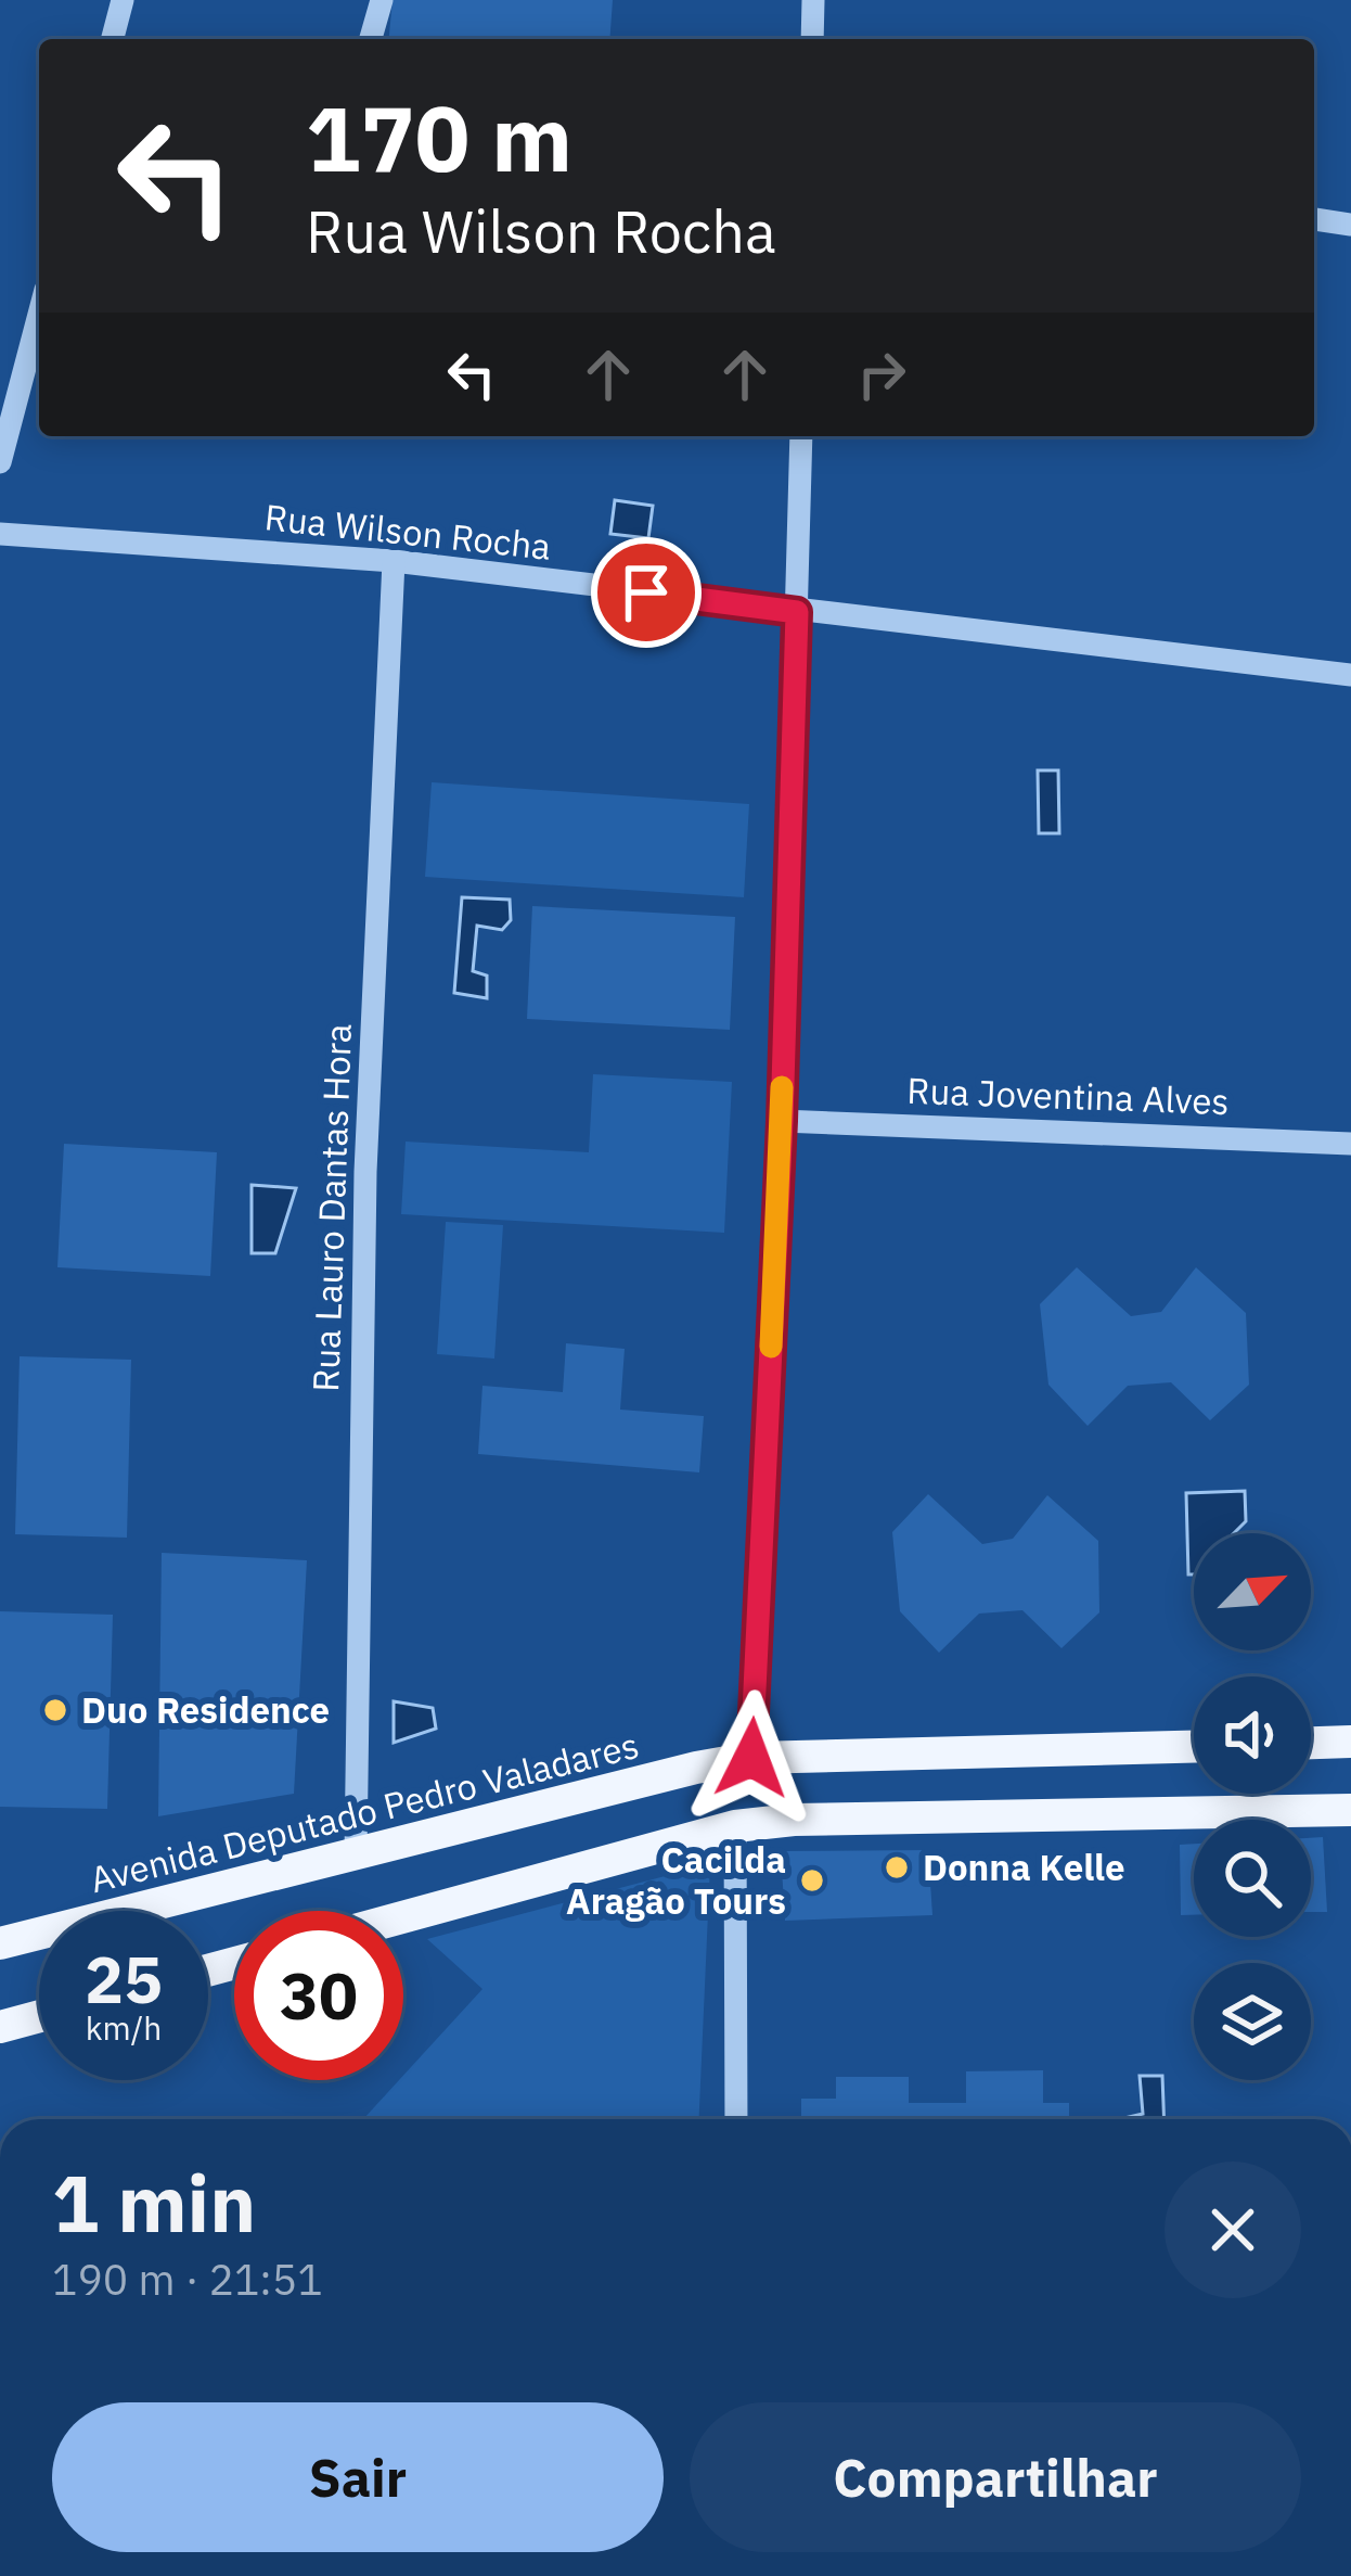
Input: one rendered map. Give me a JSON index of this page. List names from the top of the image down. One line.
{"streets":{"main road":["Avenida Deputado Pedro Valadares"],"street":["Rua Wilson Rocha","Rua Joventina Alves","Rua Lauro Dantas Hora"]},"crossings":[["Rua Wilson Rocha","Rua Lauro Dantas Hora"],["Rua Lauro Dantas Hora","Avenida Deputado Pedro Valadares"]],"places":["Duo Residence","Donna Kelle","Cacilda Aragão Tours"],"north":"top right","page":{"turn":["170 m","Rua Wilson Rocha"],"speed":"25 km/h","limit":"30","heading":["1 min","190 m · 21:51"],"buttons":["Sair","Compartilhar"]}}
